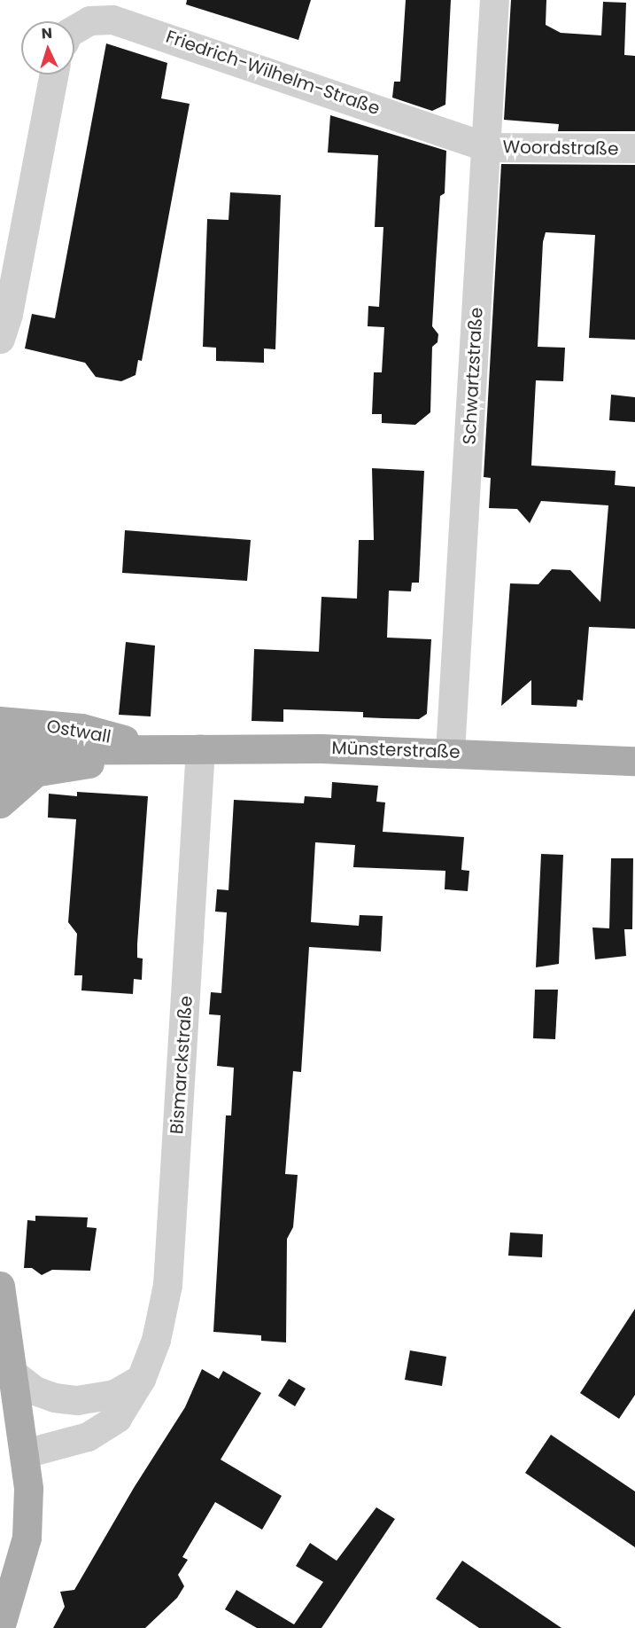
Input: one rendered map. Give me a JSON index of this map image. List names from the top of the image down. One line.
{"streets":{"main road":["Ostwall","Münsterstraße"],"street":["Friedrich-Wilhelm-Straße","Woordstraße","Schwartzstraße","Bismarckstraße"]},"crossings":[["Friedrich-Wilhelm-Straße","Woordstraße"],["Friedrich-Wilhelm-Straße","Schwartzstraße"],["Woordstraße","Schwartzstraße"],["Schwartzstraße","Münsterstraße"],["Ostwall","Münsterstraße"],["Münsterstraße","Bismarckstraße"]],"north":"top"}
